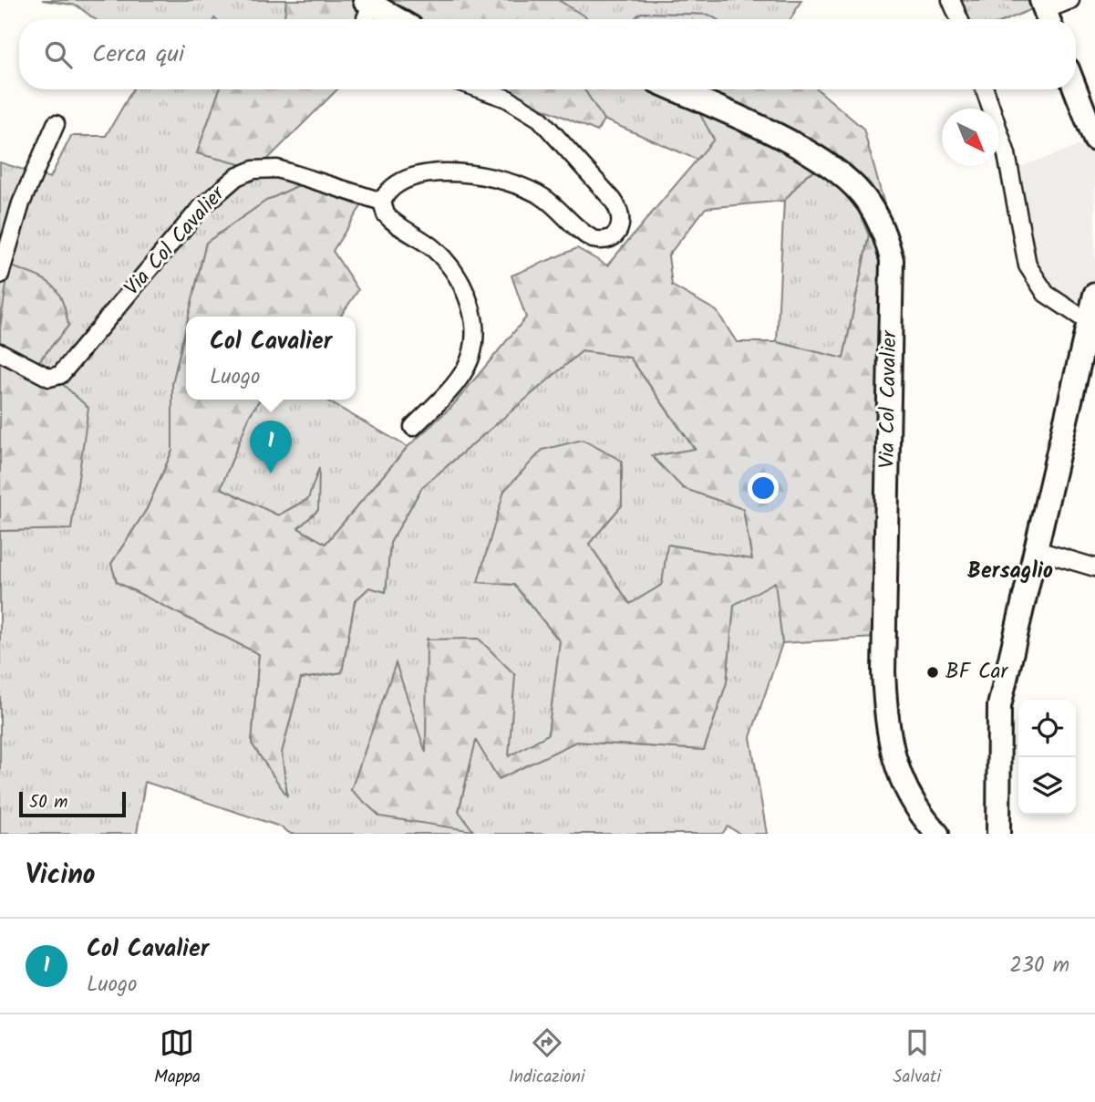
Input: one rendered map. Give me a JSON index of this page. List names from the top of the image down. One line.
{"streets":{"main road":["Via Col Cavalier"]},"districts":["Bersaglio"],"places":["BF Car"],"scale_bar":"50 m","north":"bottom right","page":{"search":"Cerca qui","popup":["Col Cavalier","Luogo"],"pins":"1","scale":"50 m","heading":"Vicino","list":[{"mark":"1","name":"Col Cavalier","note":"Luogo","value":"230 m"}],"nav":["Mappa","Indicazioni","Salvati"]}}
